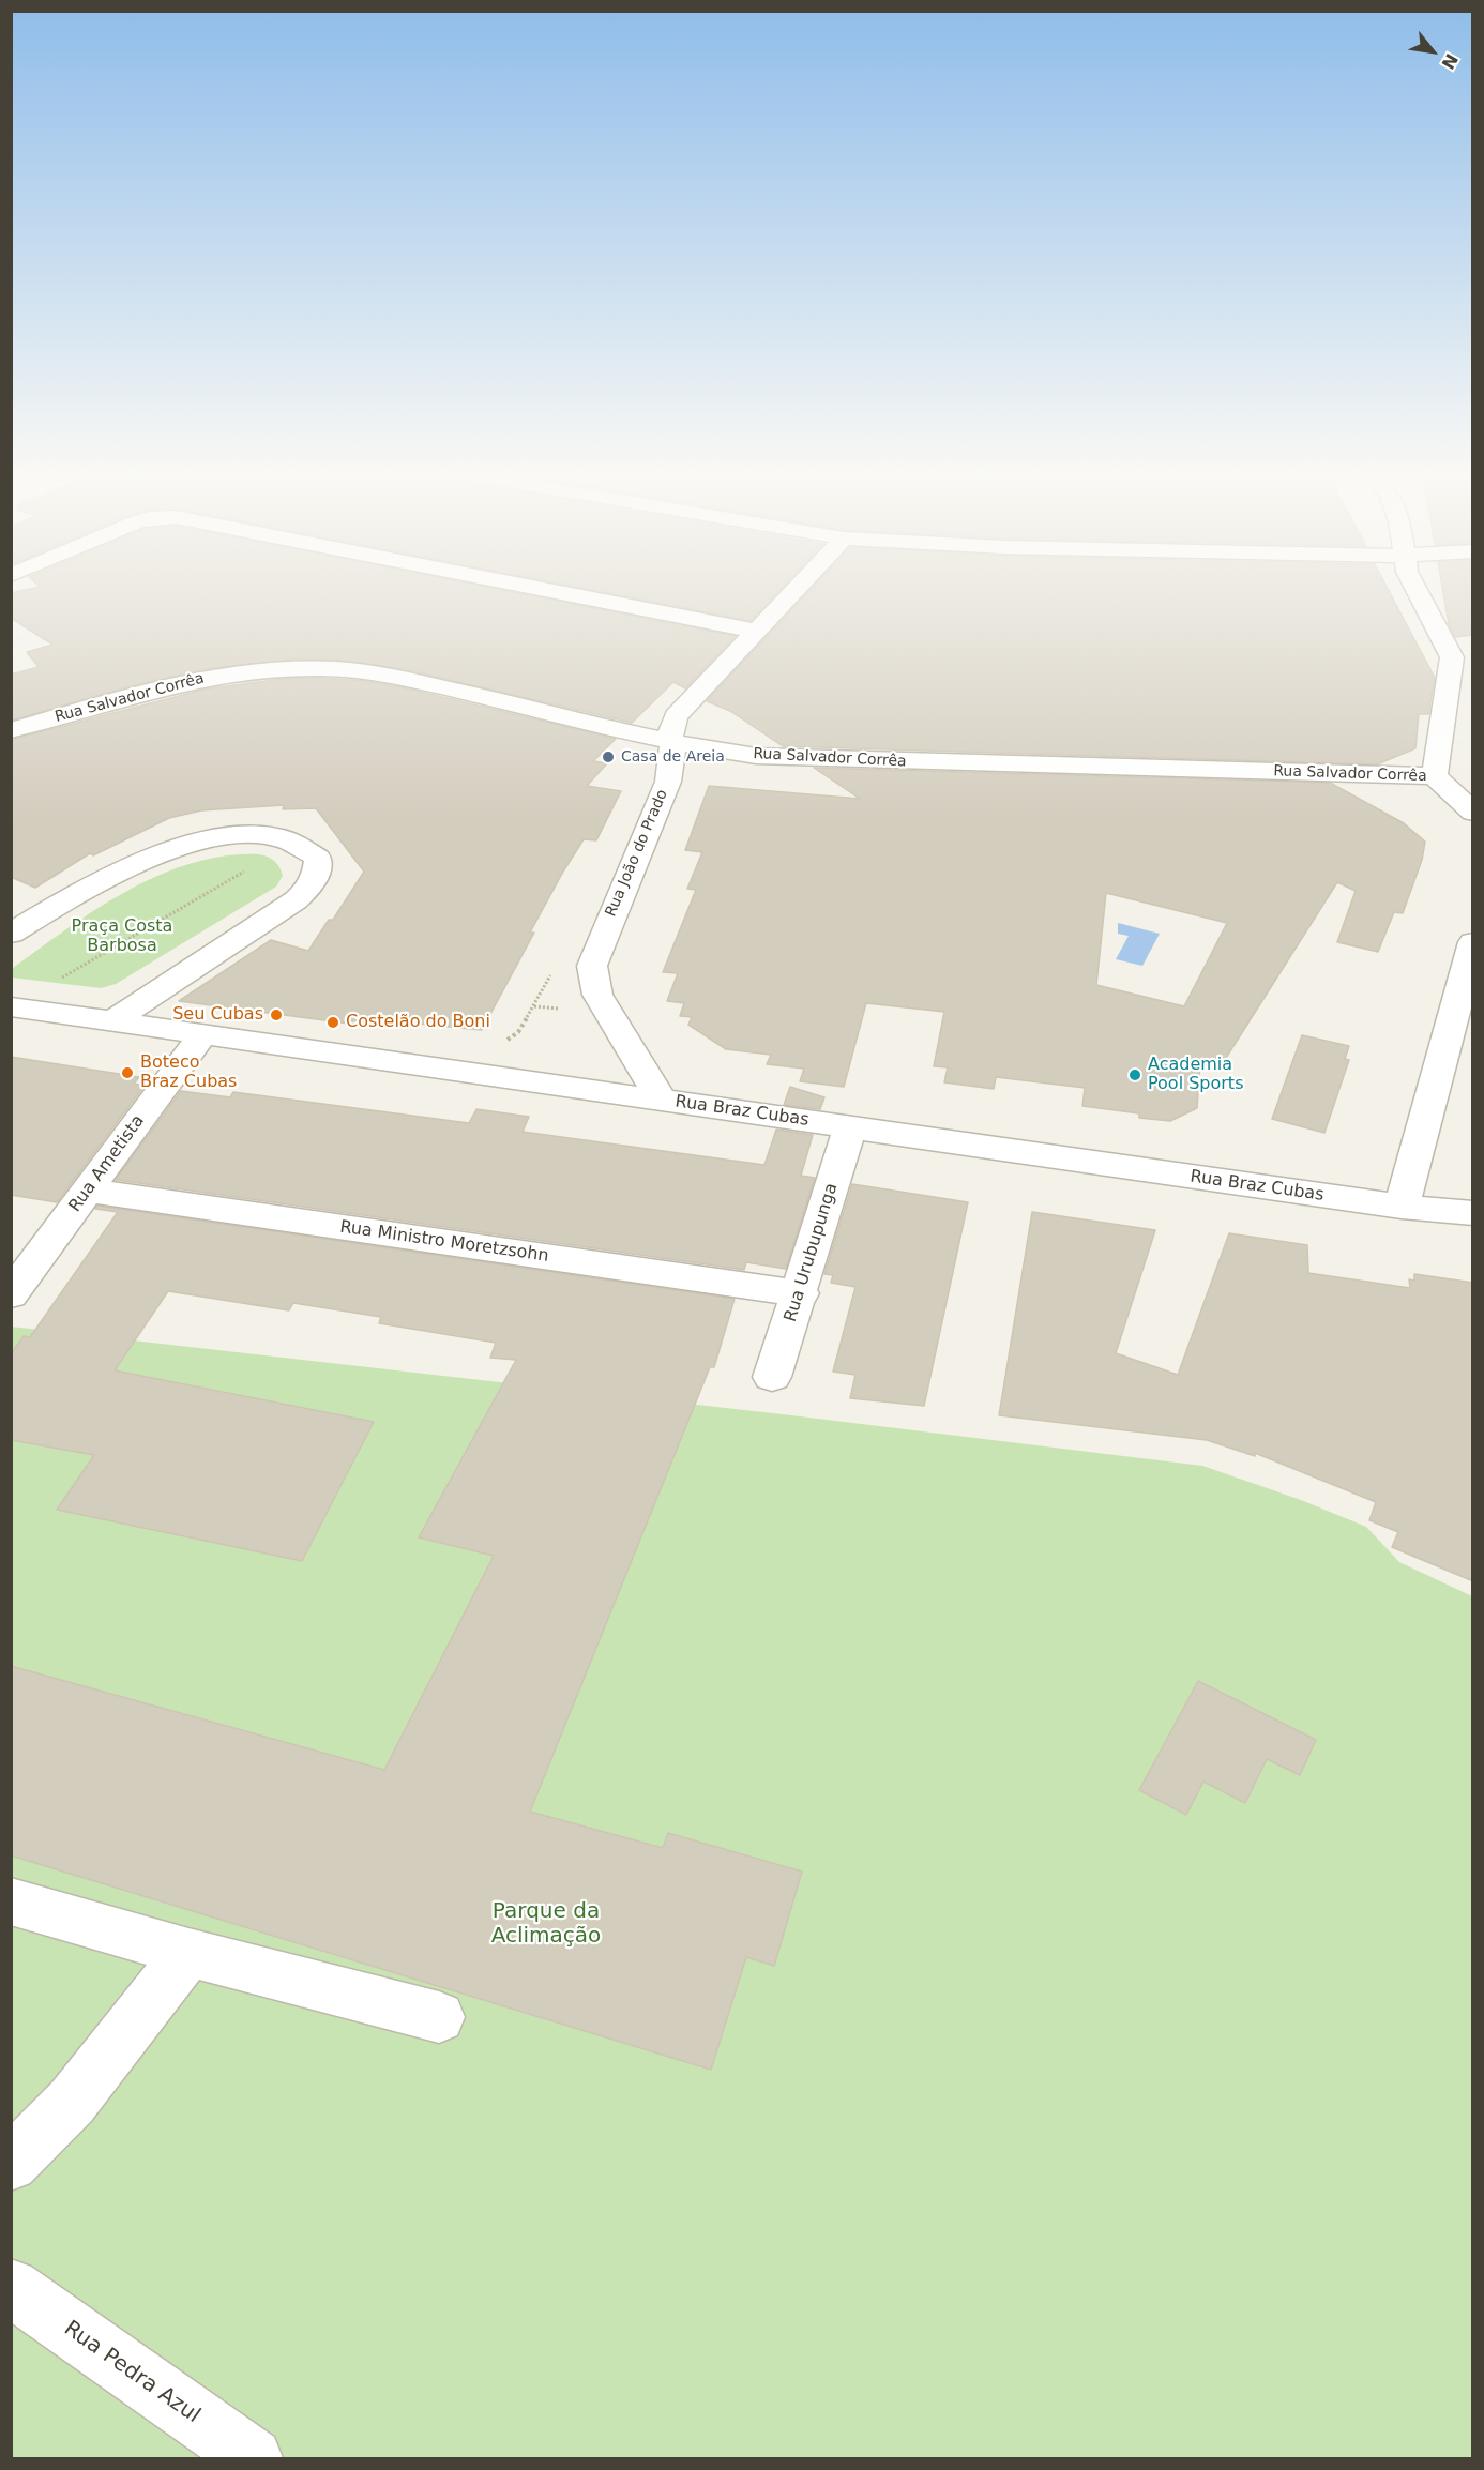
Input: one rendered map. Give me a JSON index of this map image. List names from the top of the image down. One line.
{"streets":{"street":["Rua Salvador Corrêa","Rua João do Prado","Rua Braz Cubas","Rua Ametista","Rua Ministro Moretzsohn","Rua Urubupunga","Rua Pedra Azul"]},"crossings":[["Rua Salvador Corrêa","Rua João do Prado"],["Rua João do Prado","Rua Braz Cubas"],["Rua Braz Cubas","Rua Ametista"],["Rua Braz Cubas","Rua Urubupunga"],["Rua Ametista","Rua Ministro Moretzsohn"],["Rua Ministro Moretzsohn","Rua Urubupunga"]],"parks":["Praça Costa Barbosa","Parque da Aclimação"],"places":["Casa de Areia","Seu Cubas","Costelão do Boni","Boteco Braz Cubas","Academia Pool Sports"],"north":"bottom right"}
